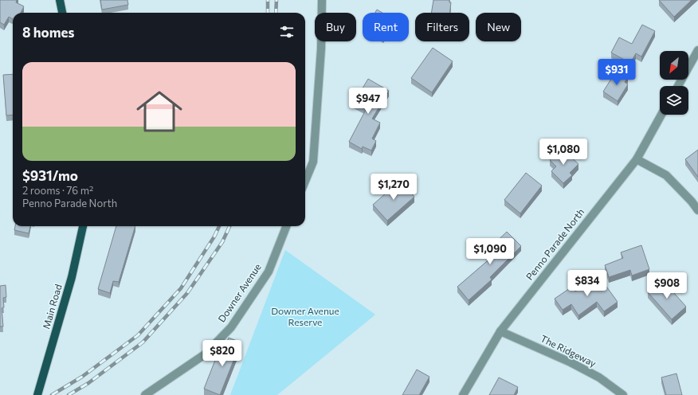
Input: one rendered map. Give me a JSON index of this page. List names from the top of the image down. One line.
{"streets":{"main road":["Main Road"],"street":["Penno Parade North","Downer Avenue","The Ridgeway"]},"crossings":[["Penno Parade North","The Ridgeway"]],"parks":["Downer Avenue Reserve"],"north":"bottom left","page":{"chip":["Buy","Rent","Filters","New"],"heading":"8 homes","list":[{"name":"$931/mo","note":"2 rooms · 76 m² · Penno Parade North"}],"price":["$931","$947","$1,080","$1,270","$1,090","$834","$908","$820"]}}
